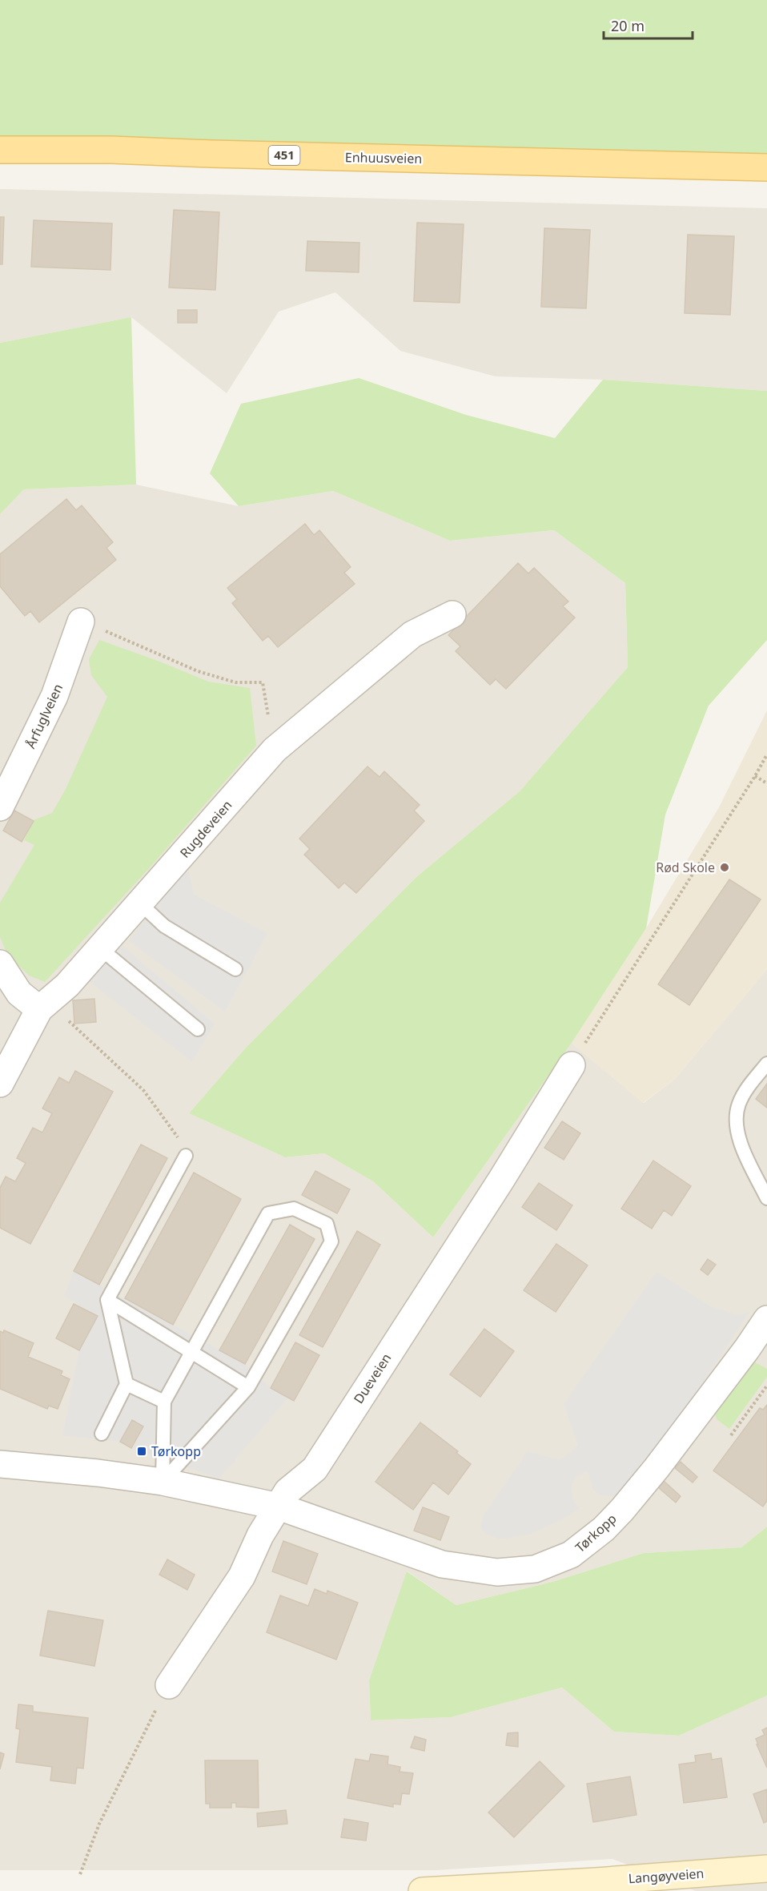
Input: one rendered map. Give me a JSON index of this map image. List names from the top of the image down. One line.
{"streets":{"main road":["451","Enhuusveien","Langøyveien"],"street":["Årfuglveien","Rugdeveien","Dueveien","Tørkopp"]},"crossings":[["Dueveien","Tørkopp"]],"places":{"other":["Rød Skole"],"transit":["Tørkopp"]},"scale_bar":"20 m"}
